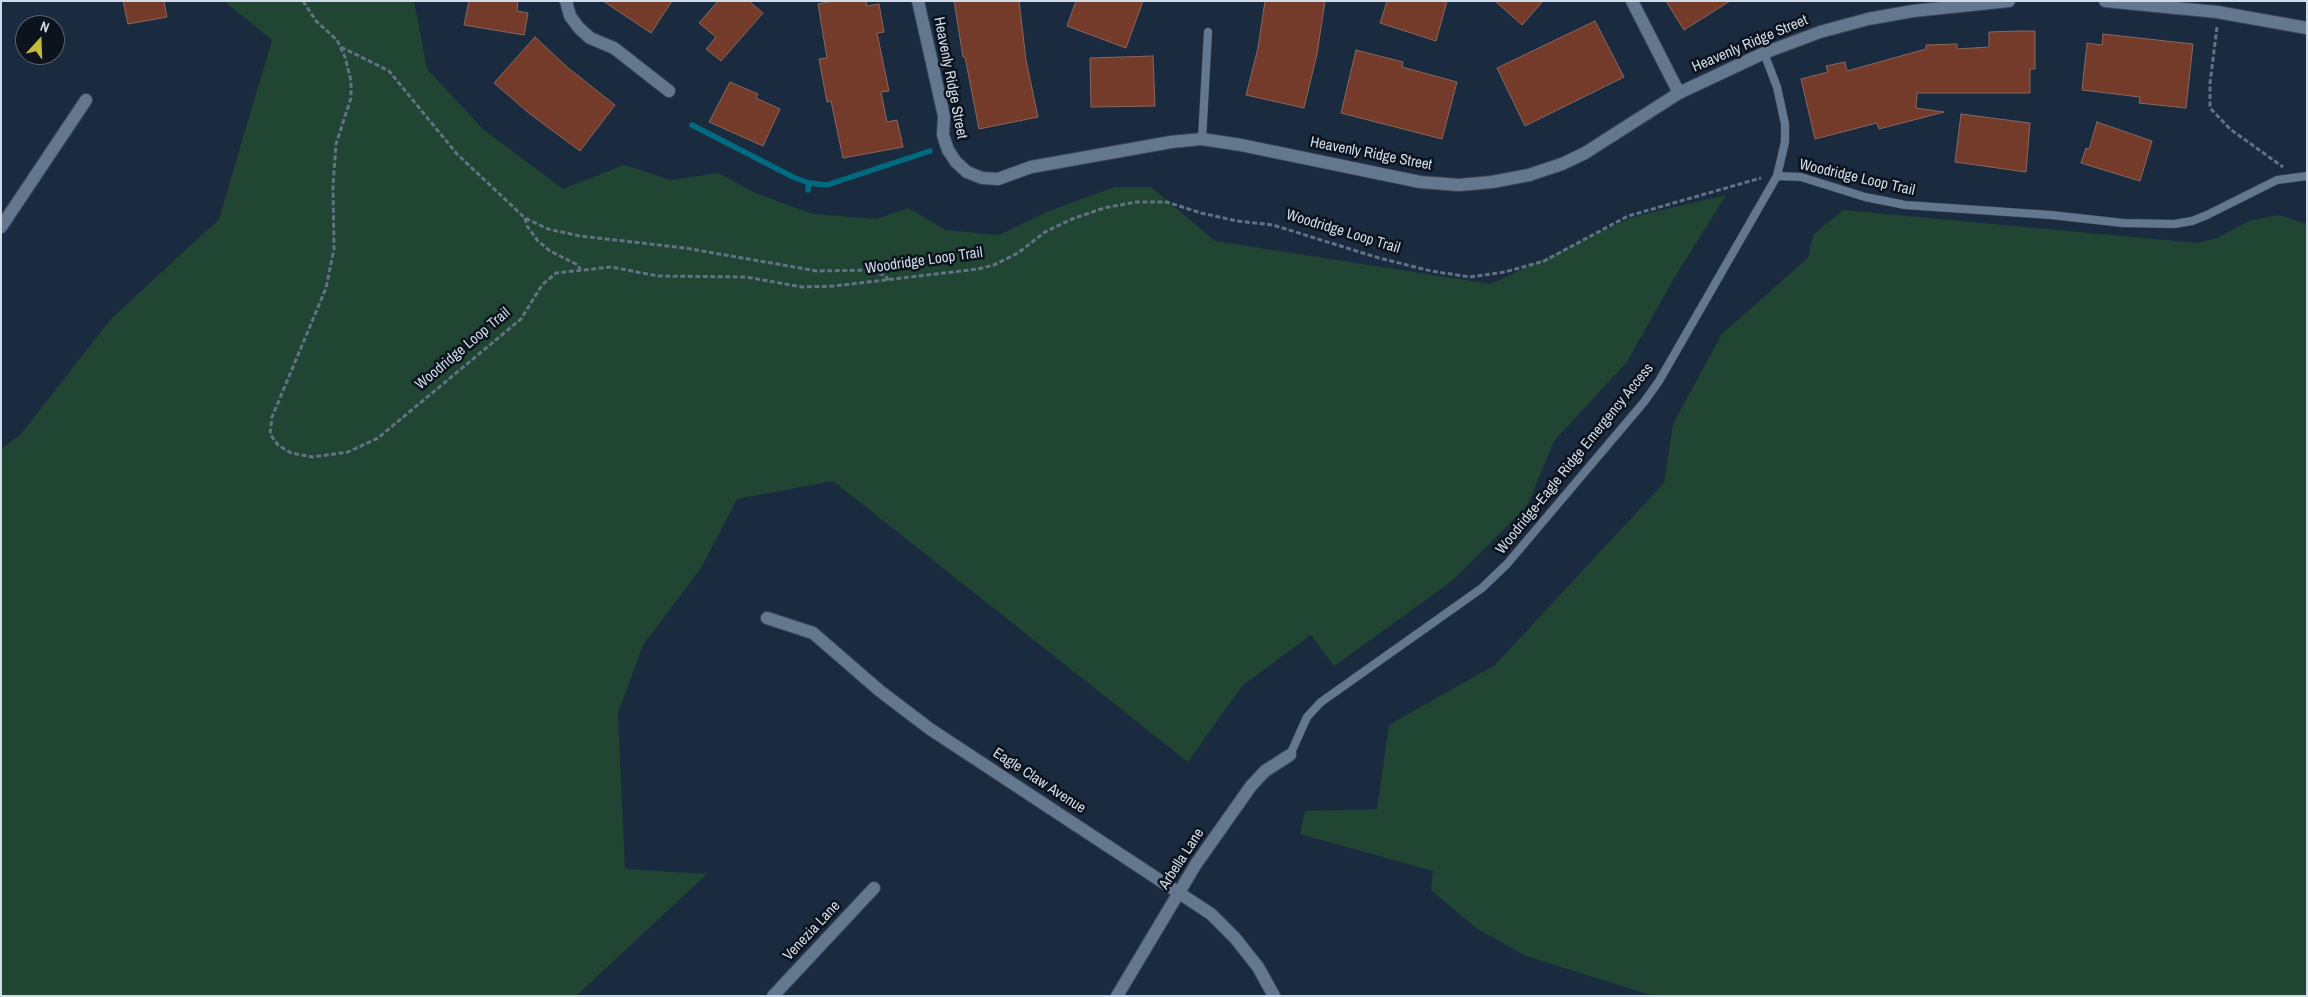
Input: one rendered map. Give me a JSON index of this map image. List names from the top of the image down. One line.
{"streets":{"street":["Heavenly Ridge Street","Eagle Claw Avenue","Arbella Lane","Venezia Lane"],"lane":["Woodridge Loop Trail","Woodridge-Eagle Ridge Emergency Access"]},"crossings":[["Heavenly Ridge Street","Woodridge-Eagle Ridge Emergency Access"],["Woodridge Loop Trail","Woodridge-Eagle Ridge Emergency Access"],["Woodridge-Eagle Ridge Emergency Access","Arbella Lane"],["Eagle Claw Avenue","Arbella Lane"]],"north":"top"}
